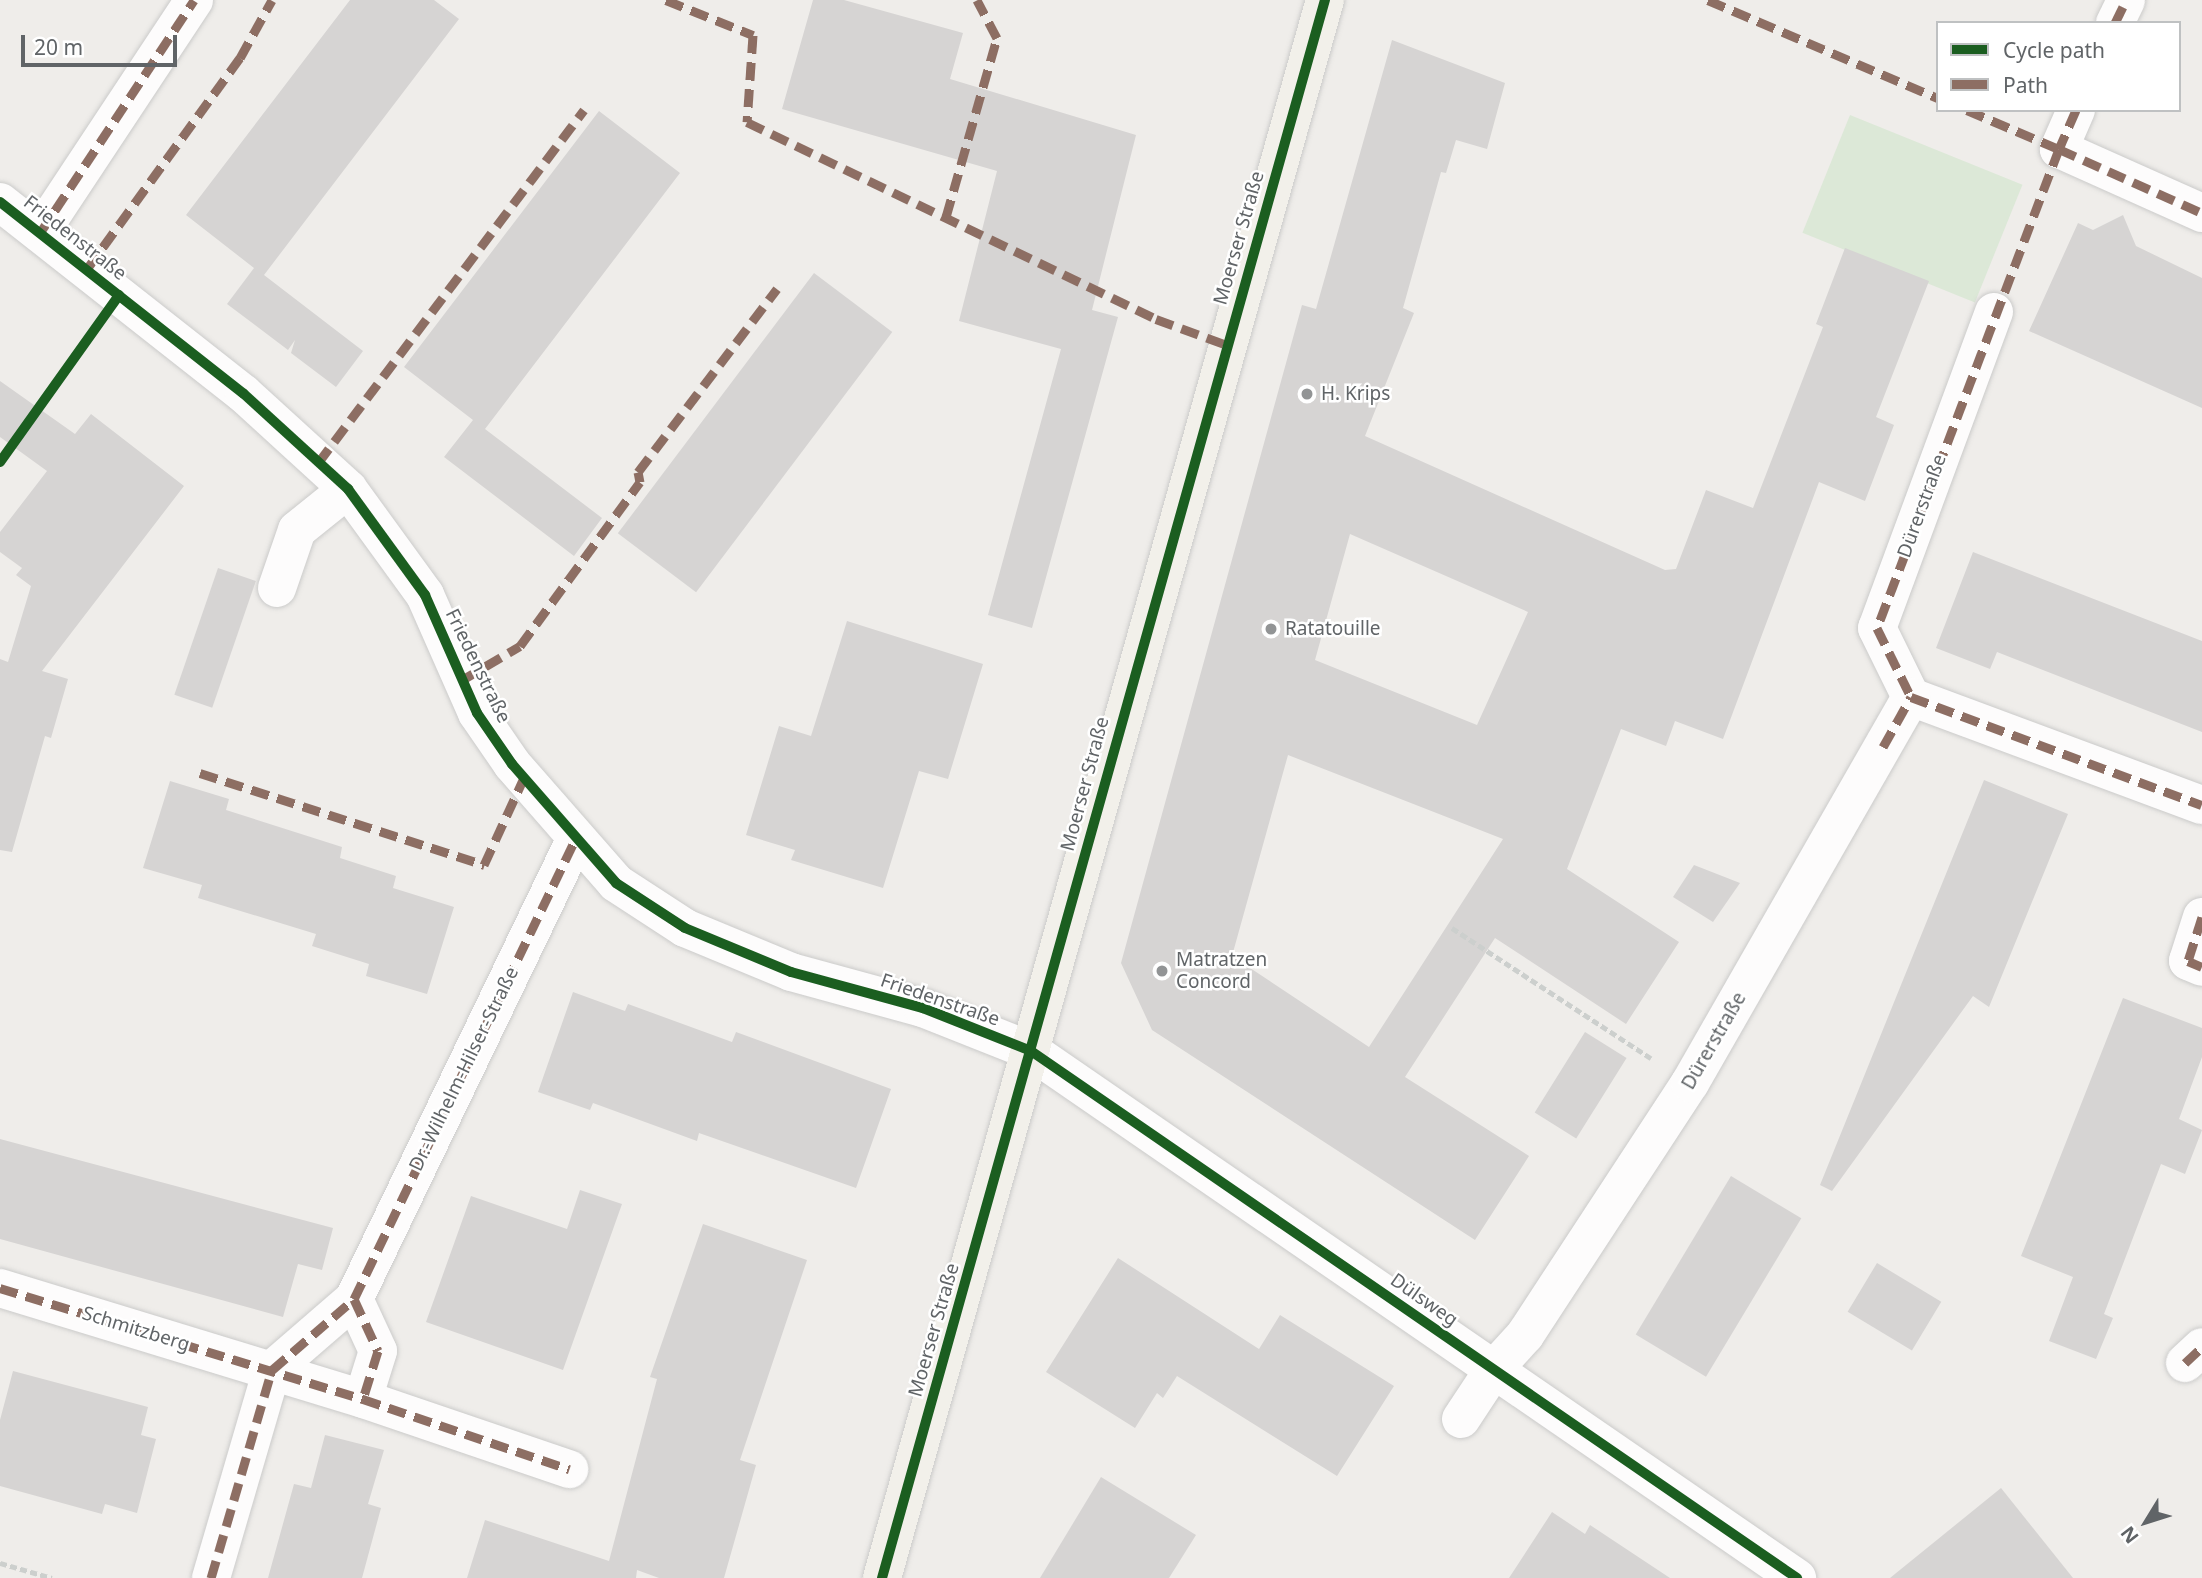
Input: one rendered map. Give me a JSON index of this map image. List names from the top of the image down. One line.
{"streets":{"main road":["Moerser Straße"],"street":["Friedenstraße","Dürerstraße","Dr.-Wilhelm-Hilser-Straße","Dülsweg","Schmitzberg"]},"crossings":[["Friedenstraße","Moerser Straße"],["Friedenstraße","Dr.-Wilhelm-Hilser-Straße"],["Friedenstraße","Dülsweg"],["Moerser Straße","Dülsweg"],["Dürerstraße","Dülsweg"],["Dr.-Wilhelm-Hilser-Straße","Schmitzberg"]],"places":["H. Krips","Ratatouille","Matratzen Concord"],"legend":["Cycle path","Path"],"scale_bar":"20 m","north":"bottom left"}
